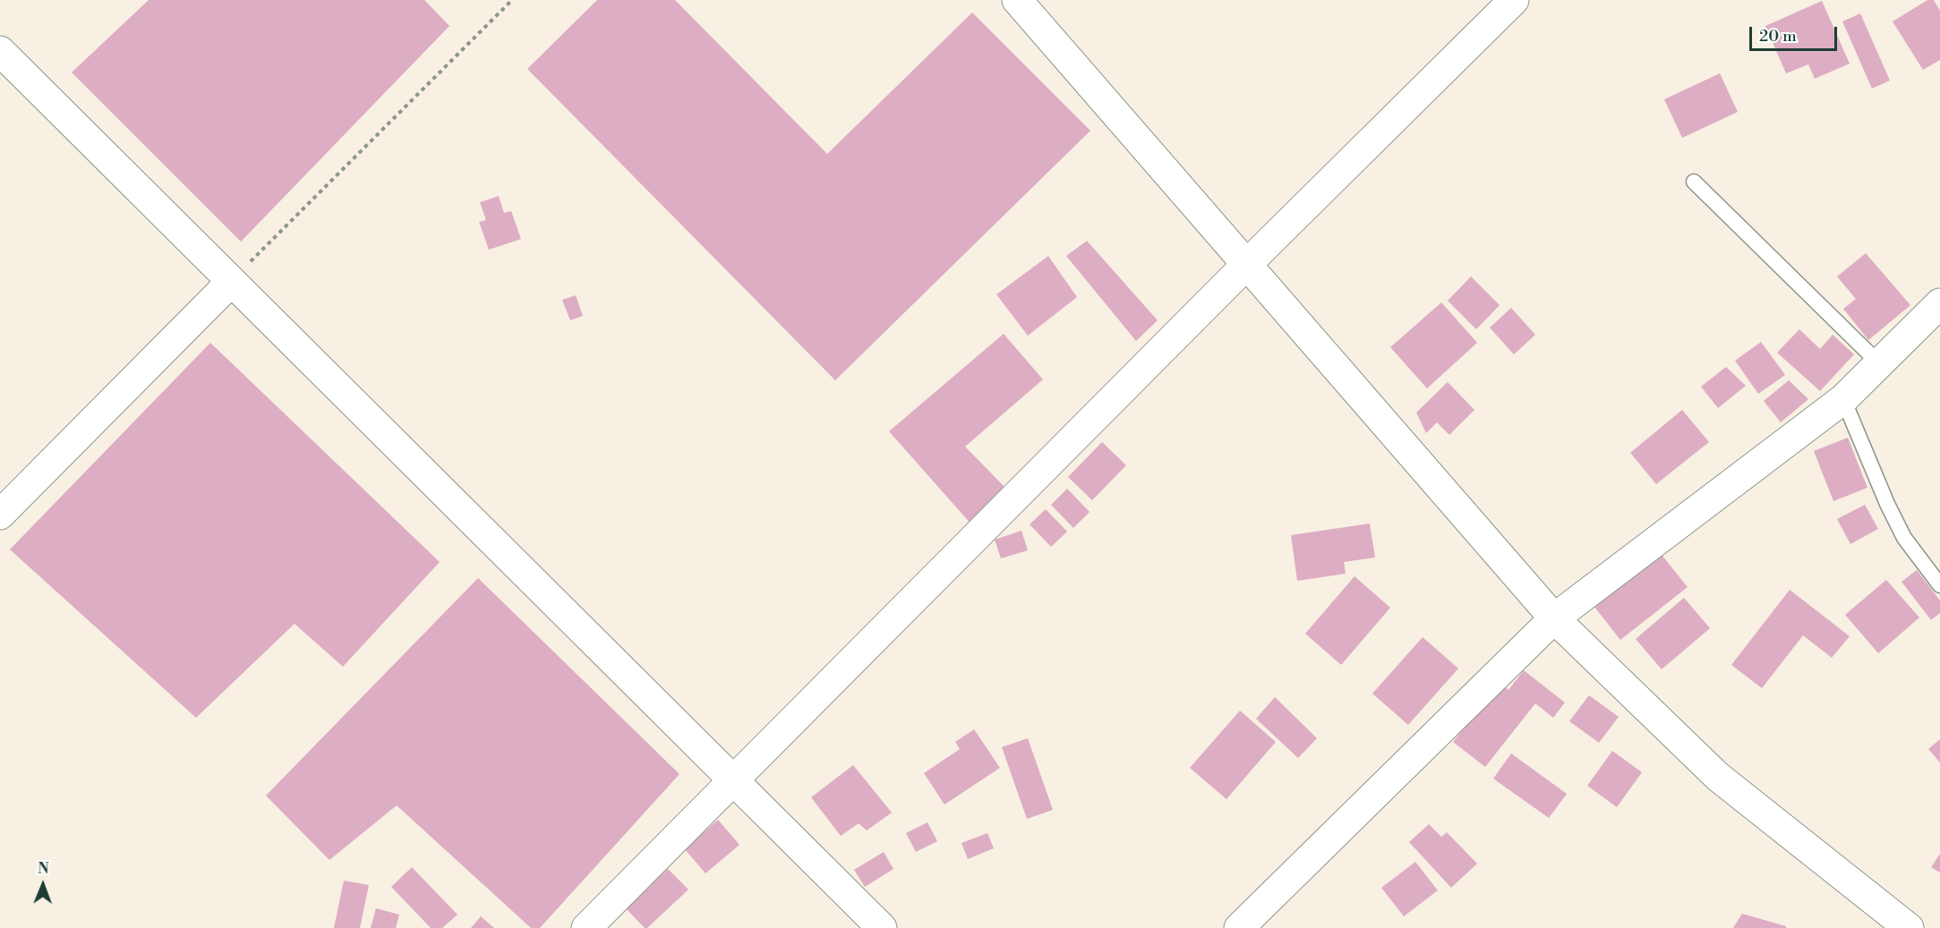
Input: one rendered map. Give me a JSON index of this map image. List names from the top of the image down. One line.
{"scale_bar":"20 m","north":"top"}
